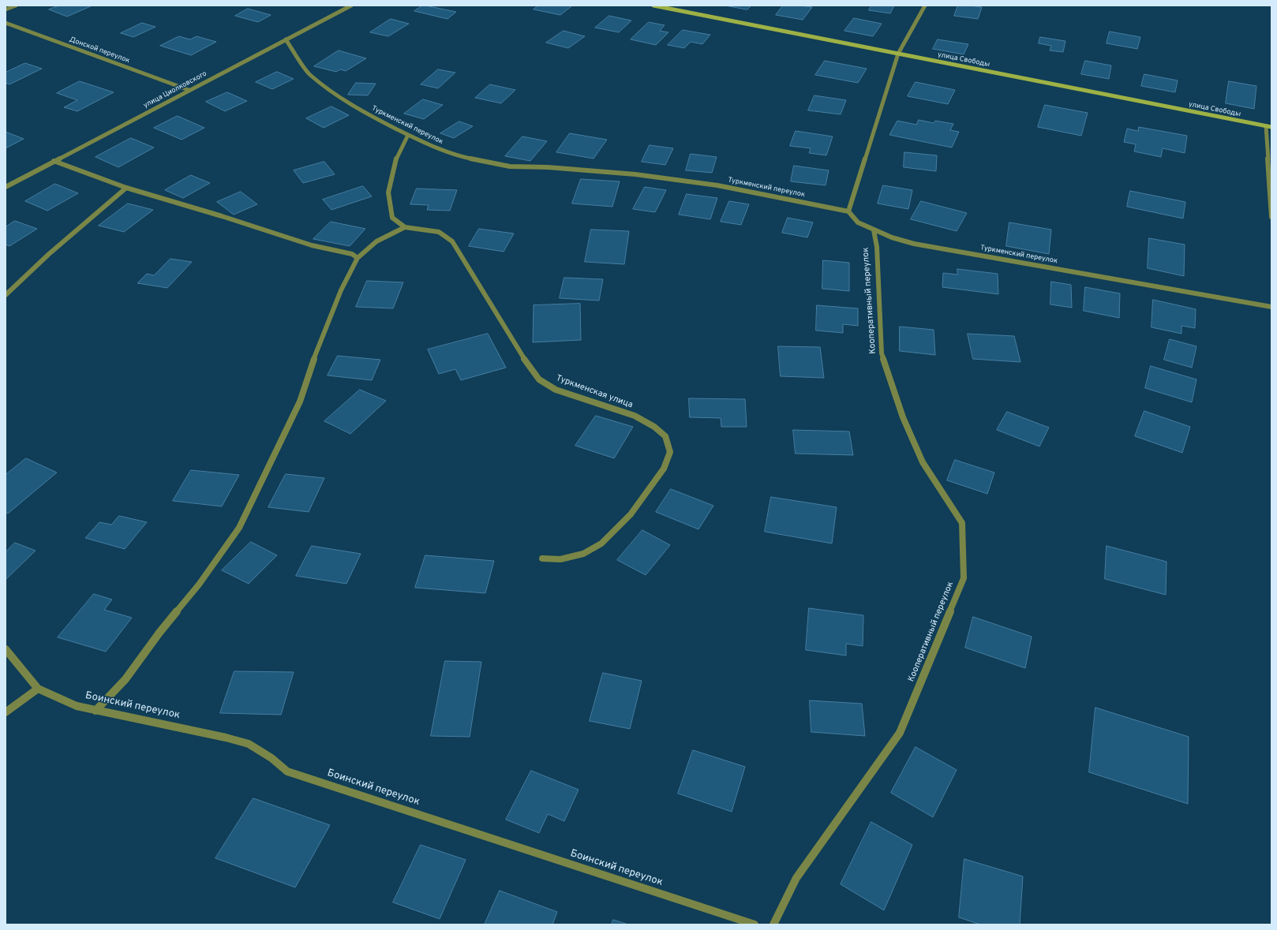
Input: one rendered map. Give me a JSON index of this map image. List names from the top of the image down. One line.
{"streets":{"street":["Донской переулок","улица Свободы","улица Циолковского","Туркменский переулок","Кооперативный переулок","Туркменская улица","Боинский переулок"]},"crossings":[["Донской переулок","улица Циолковского"],["улица Циолковского","Туркменский переулок"],["Туркменский переулок","Кооперативный переулок"],["Туркменский переулок","Туркменская улица"]]}
